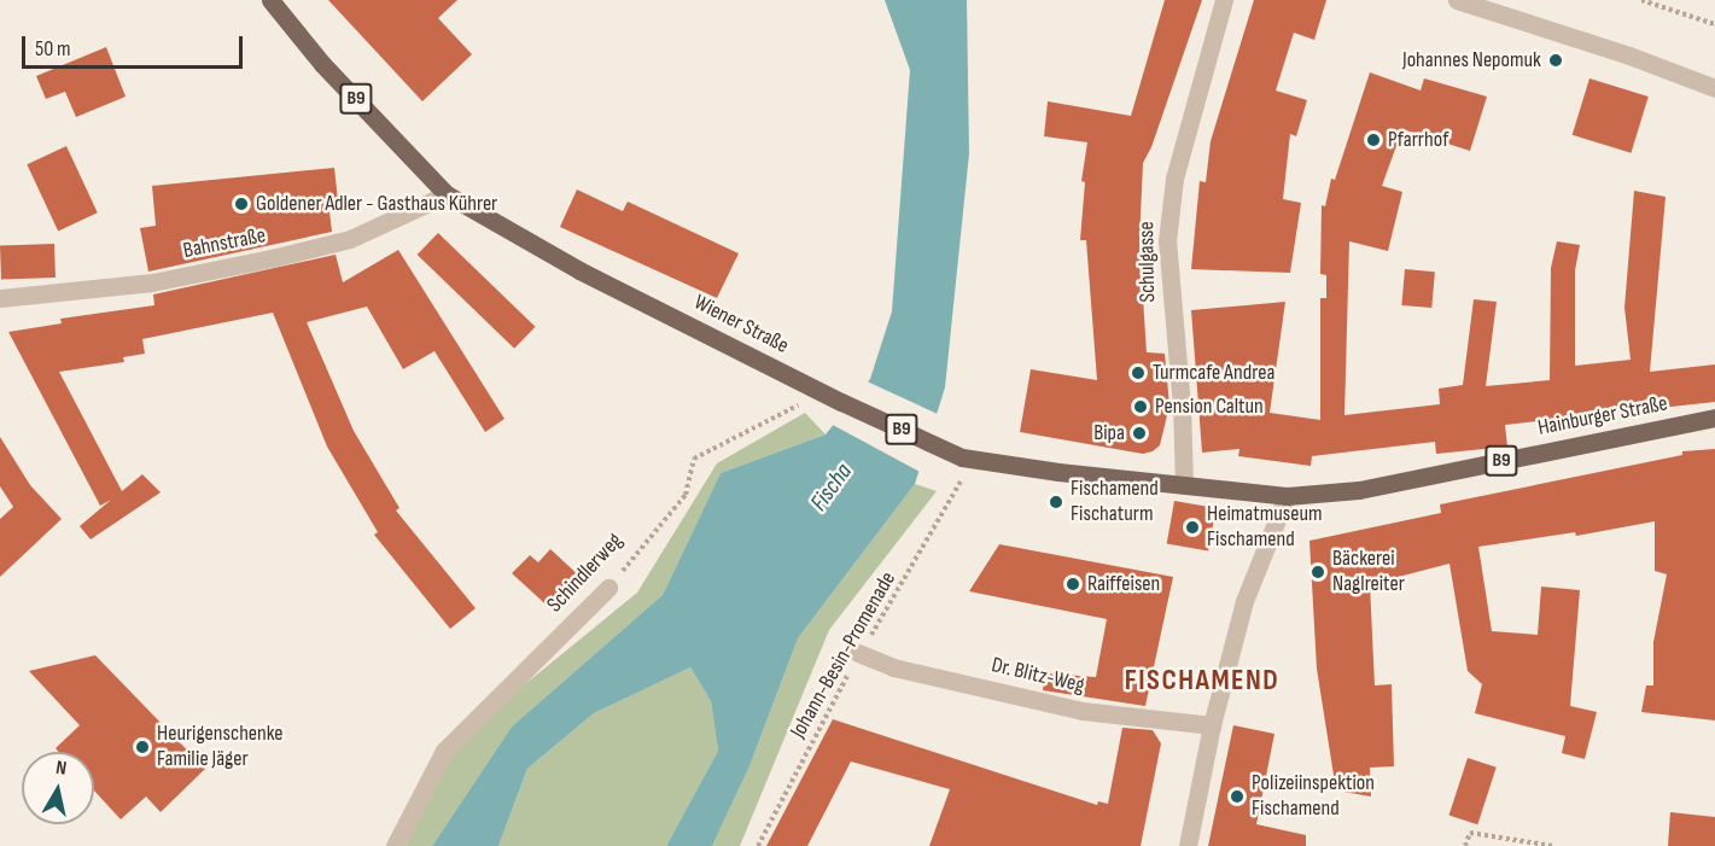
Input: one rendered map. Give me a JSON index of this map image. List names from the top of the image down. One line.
{"streets":{"main road":["B9","Wiener Straße","Hainburger Straße"],"street":["Bahnstraße","Schulgasse","Schindlerweg","Dr. Blitz-Weg"],"path":["Johann-Besin-Promenade"]},"crossings":[["Bahnstraße","Wiener Straße"],["Schulgasse","Wiener Straße"],["Wiener Straße","Hainburger Straße"],["Wiener Straße","Schindlerweg"],["Johann-Besin-Promenade","Dr. Blitz-Weg"]],"districts":["FISCHAMEND"],"water":["Fischa"],"places":["Johannes Nepomuk","Pfarrhof","Goldener Adler - Gasthaus Kührer","Turmcafe Andrea","Pension Caltun","Bipa","Fischamend Fischaturm","Heimatmuseum Fischamend","Bäckerei Naglreiter","Raiffeisen","Heurigenschenke Familie Jäger","Polizeiinspektion Fischamend"],"scale_bar":"50 m","north":"top"}
